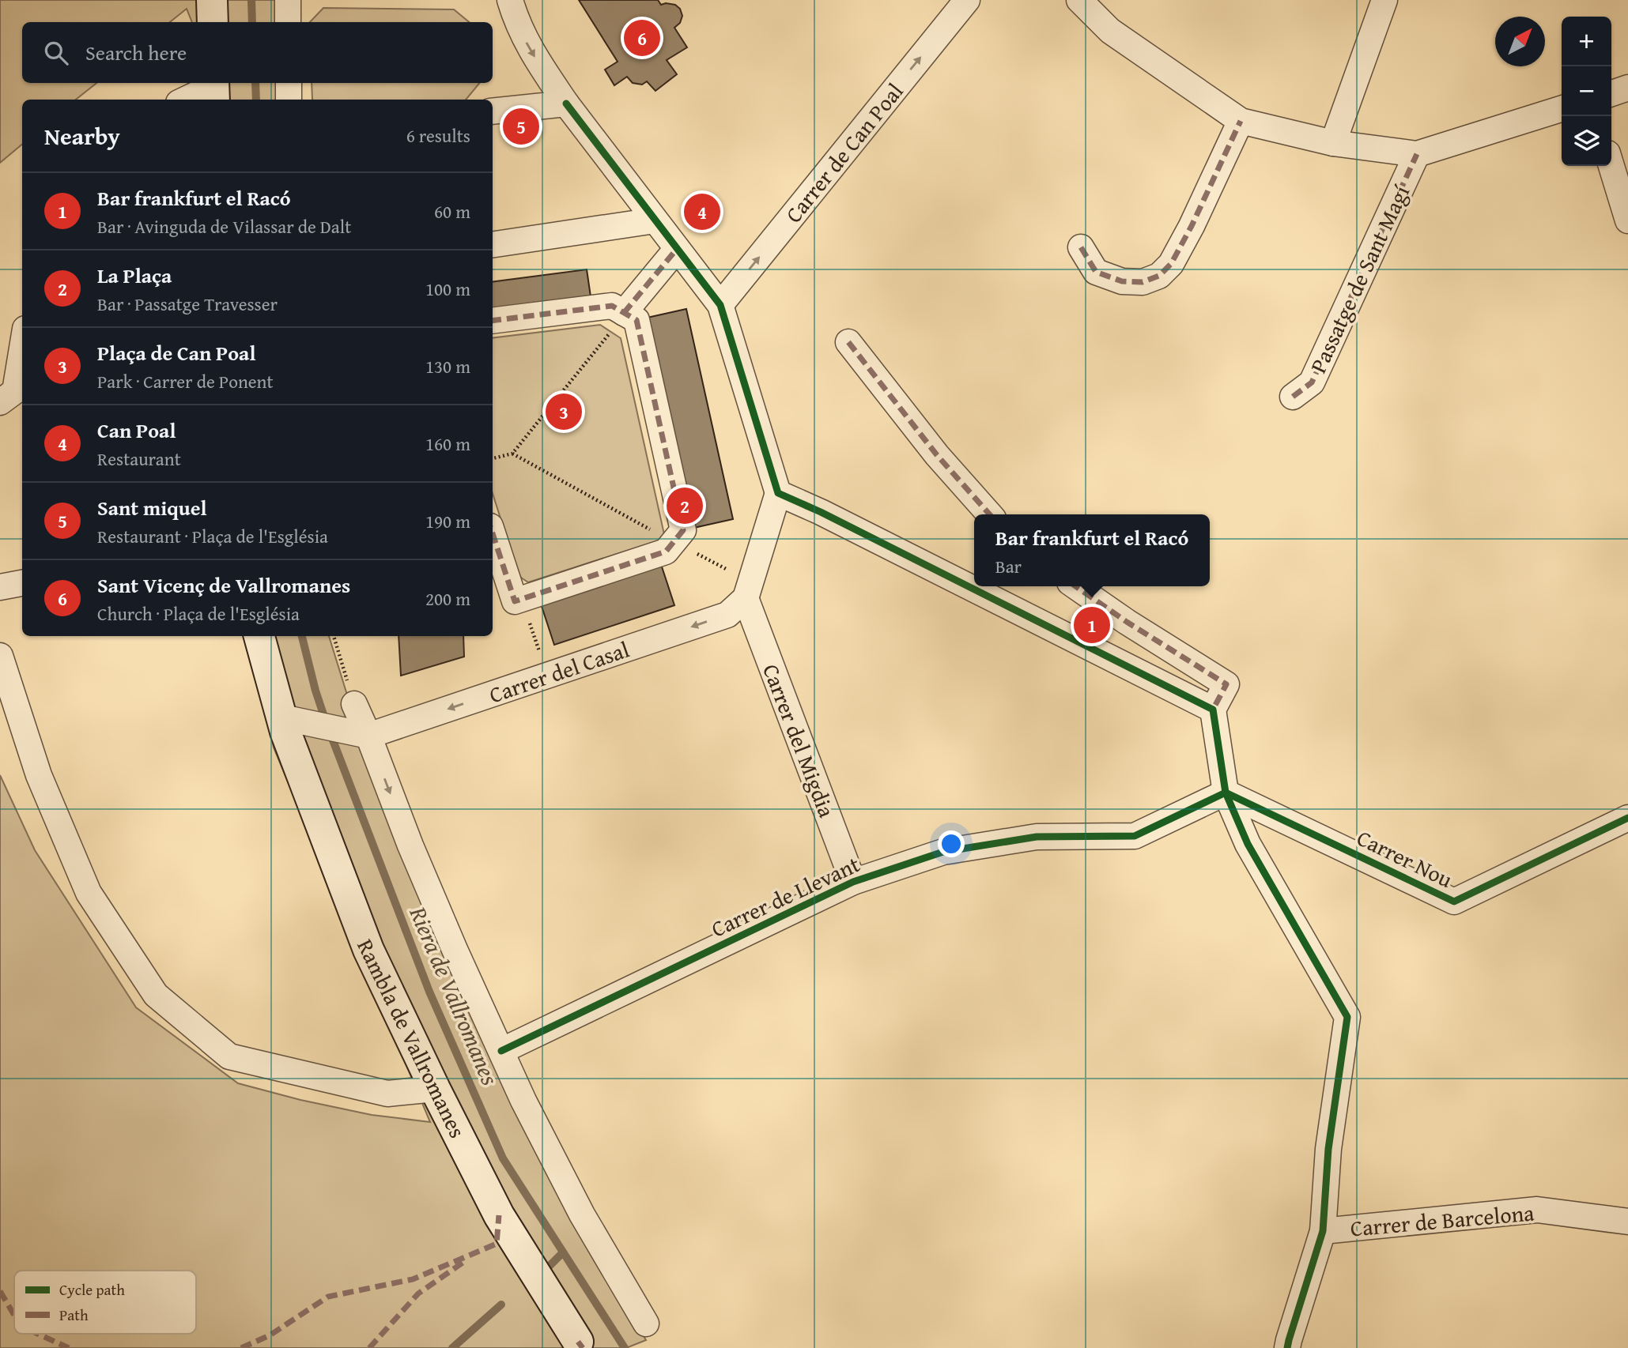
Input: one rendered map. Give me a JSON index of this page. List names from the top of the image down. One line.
{"streets":{"street":["Carrer de Can Poal","Passatge de Sant Magí","Carrer del Casal","Carrer del Migdia","Carrer Nou","Carrer de Llevant","Rambla de Vallromanes","Carrer de Barcelona"]},"crossings":[["Carrer del Casal","Carrer del Migdia"],["Carrer del Migdia","Carrer de Llevant"],["Carrer Nou","Carrer de Llevant"]],"one_way":["Carrer de Can Poal","Carrer del Casal"],"water":["Riera de Vallromanes"],"legend":["Cycle path","Path"],"north":"top right","page":{"map_buttons":["+","−"],"pins":["6","5","4","3","2","1"],"search":"Search here","heading":["Nearby","6 results"],"list":[{"mark":"1","name":"Bar frankfurt el Racó","note":"Bar · Avinguda de Vilassar de Dalt","value":"60 m"},{"mark":"2","name":"La Plaça","note":"Bar · Passatge Travesser","value":"100 m"},{"mark":"3","name":"Plaça de Can Poal","note":"Park · Carrer de Ponent","value":"130 m"},{"mark":"4","name":"Can Poal","note":"Restaurant","value":"160 m"},{"mark":"5","name":"Sant miquel","note":"Restaurant · Plaça de l'Església","value":"190 m"},{"mark":"6","name":"Sant Vicenç de Vallromanes","note":"Church · Plaça de l'Església","value":"200 m"}],"popup":["Bar frankfurt el Racó","Bar"]}}
